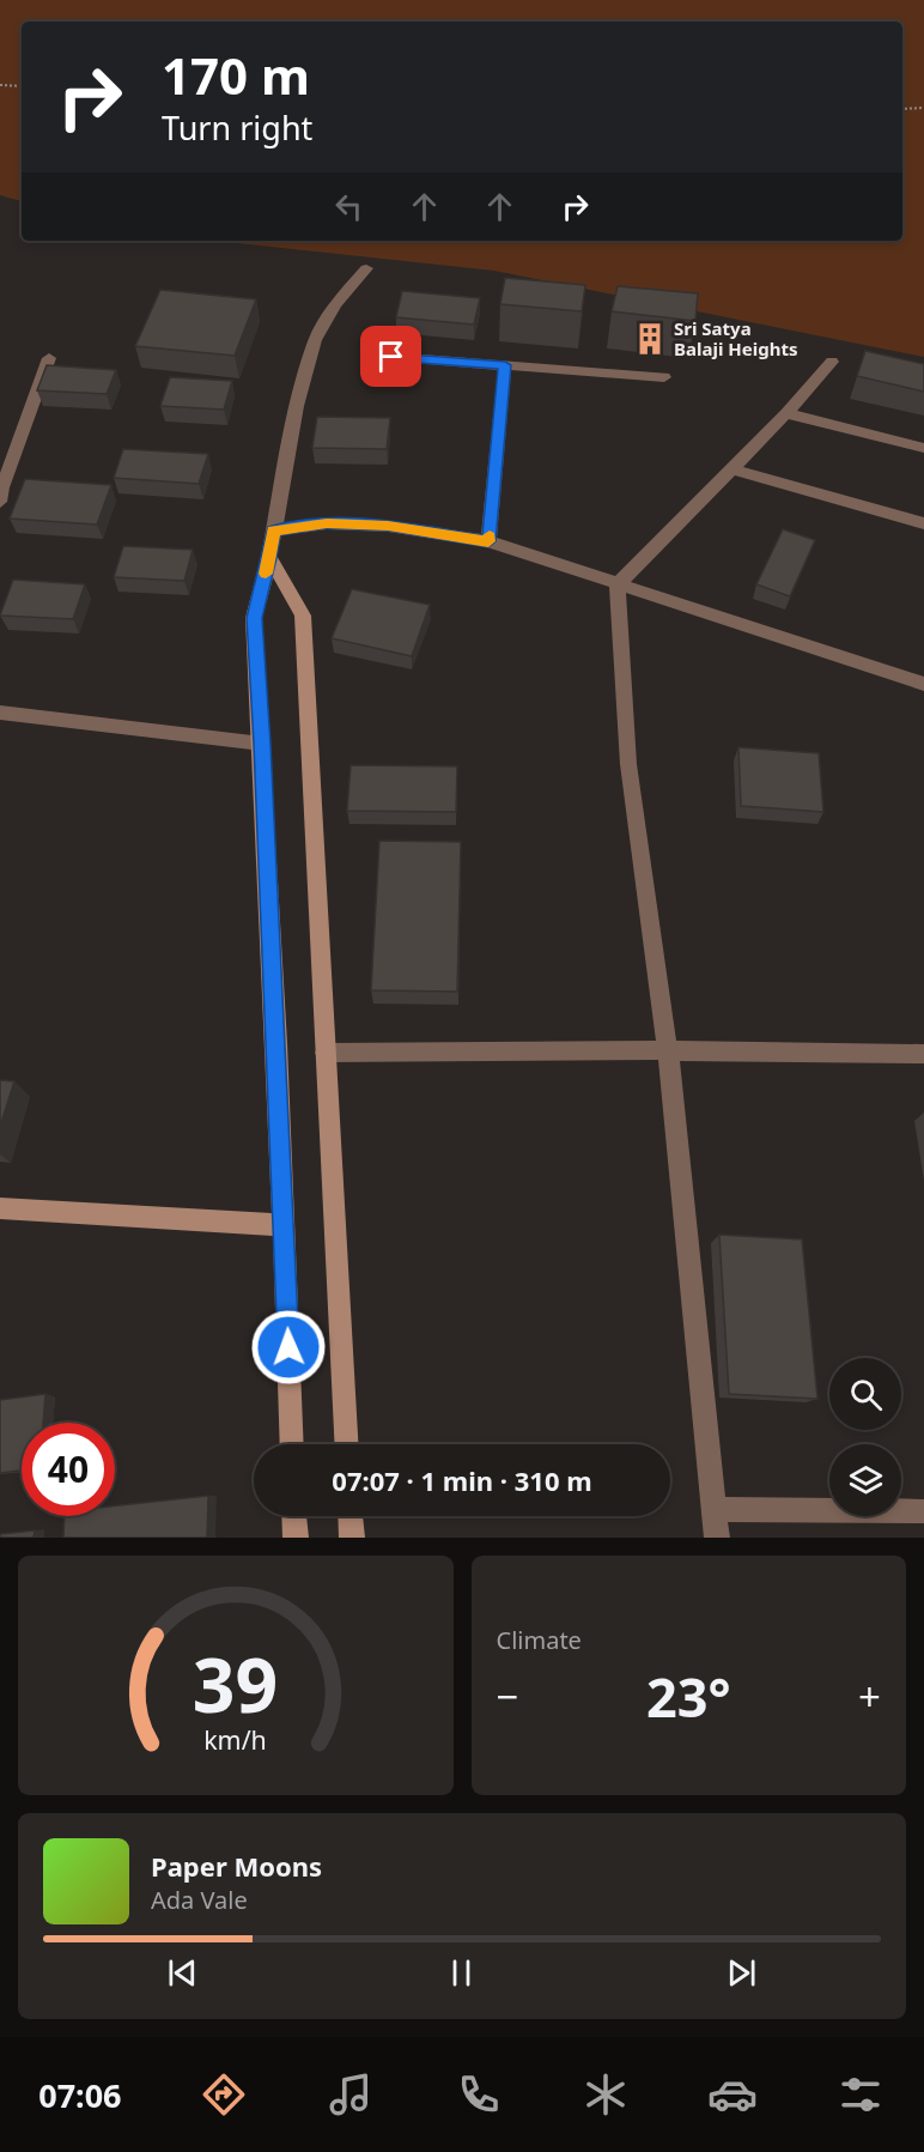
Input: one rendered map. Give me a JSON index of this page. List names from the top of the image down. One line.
{"places":{"building":["Sri Satya Balaji Heights"]},"page":{"turn":["170 m","Turn right"],"limit":"40","trip":"07:07 · 1 min · 310 m","tile":"Climate","heat":["−","23°","+"],"song":["Paper Moons","Ada Vale"],"tabs":"07:06","gauge":["39","km/h"]}}
